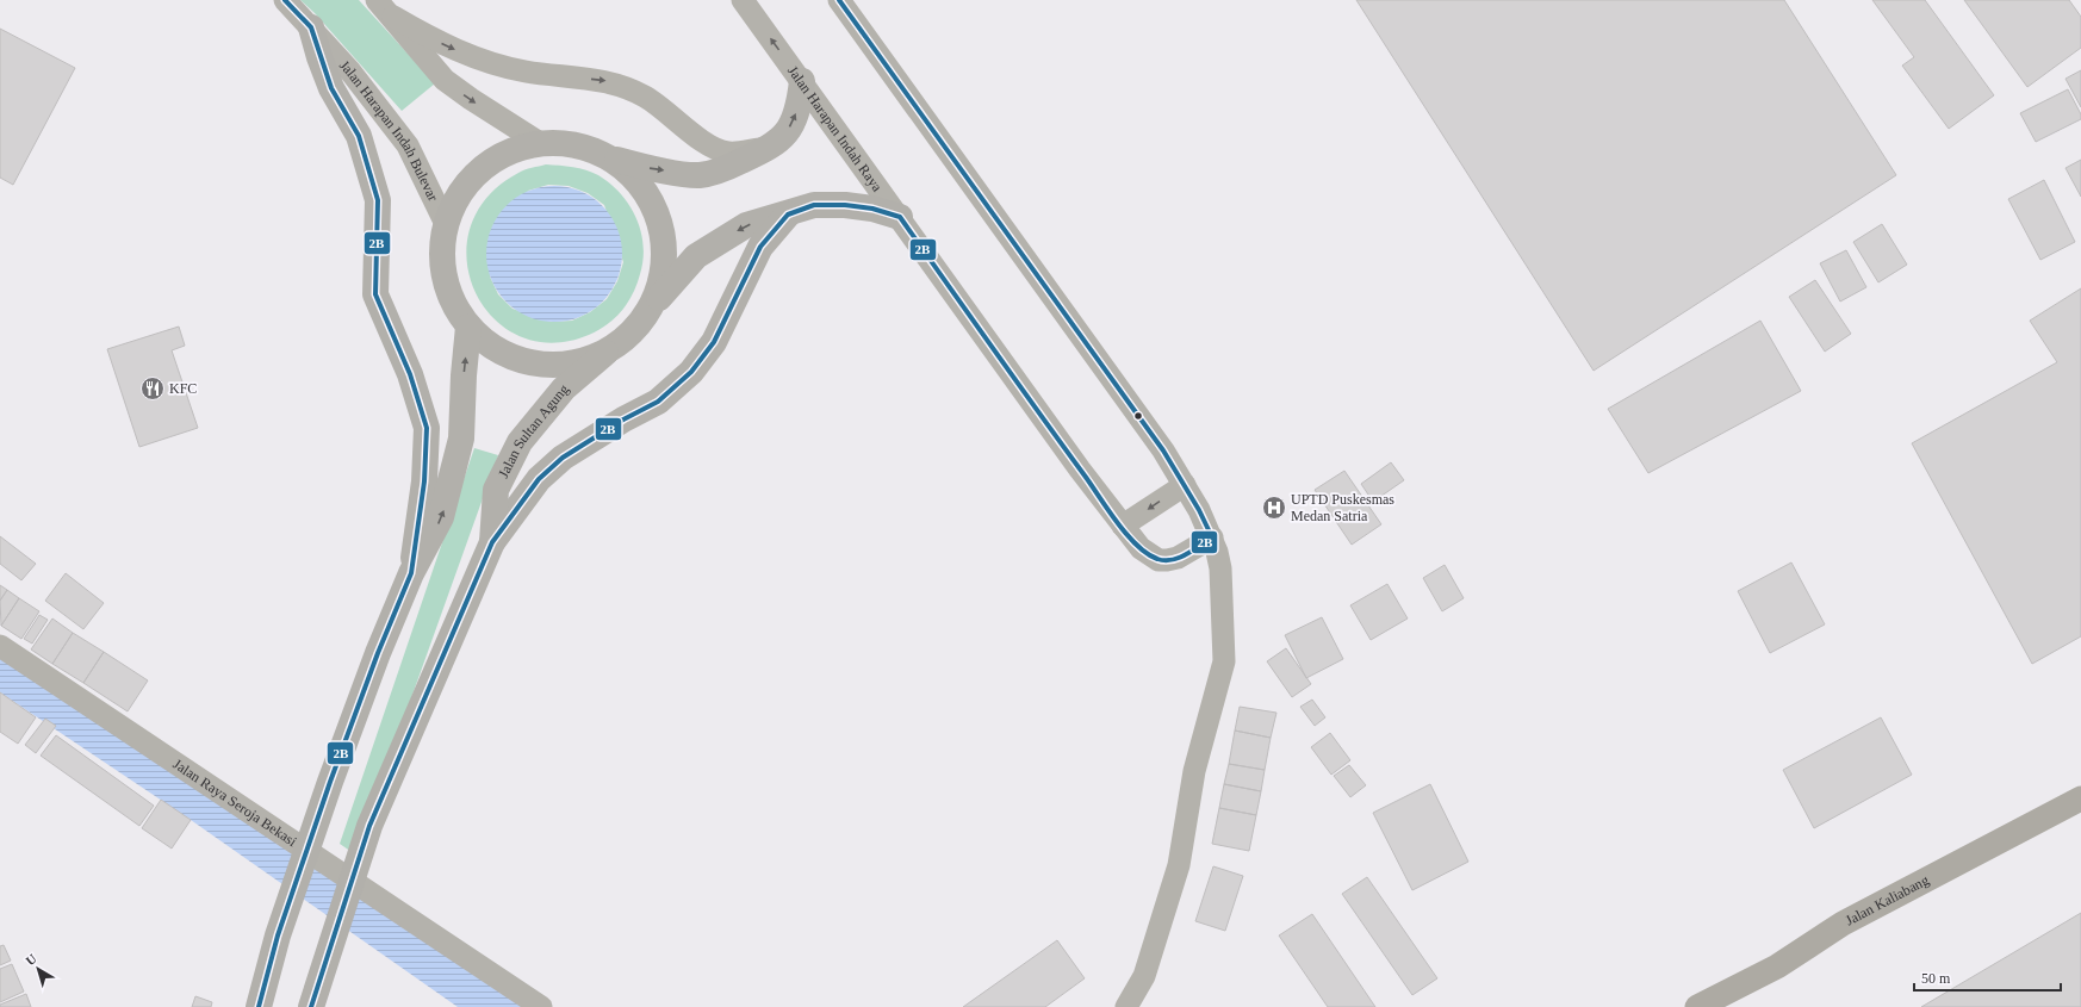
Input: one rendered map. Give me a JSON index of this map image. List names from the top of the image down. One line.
{"streets":{"highway":["Jalan Sultan Agung"],"main road":["Jalan Kaliabang"],"street":["Jalan Harapan Indah Raya","Jalan Harapan Indah Bulevar","Jalan Raya Seroja Bekasi"]},"crossings":[["Jalan Harapan Indah Raya","Jalan Sultan Agung"]],"places":{"restaurant":["KFC"],"hospital":["UPTD Puskesmas Medan Satria"]},"lines":["transit line 2B"],"scale_bar":"50 m","north":"top left"}
